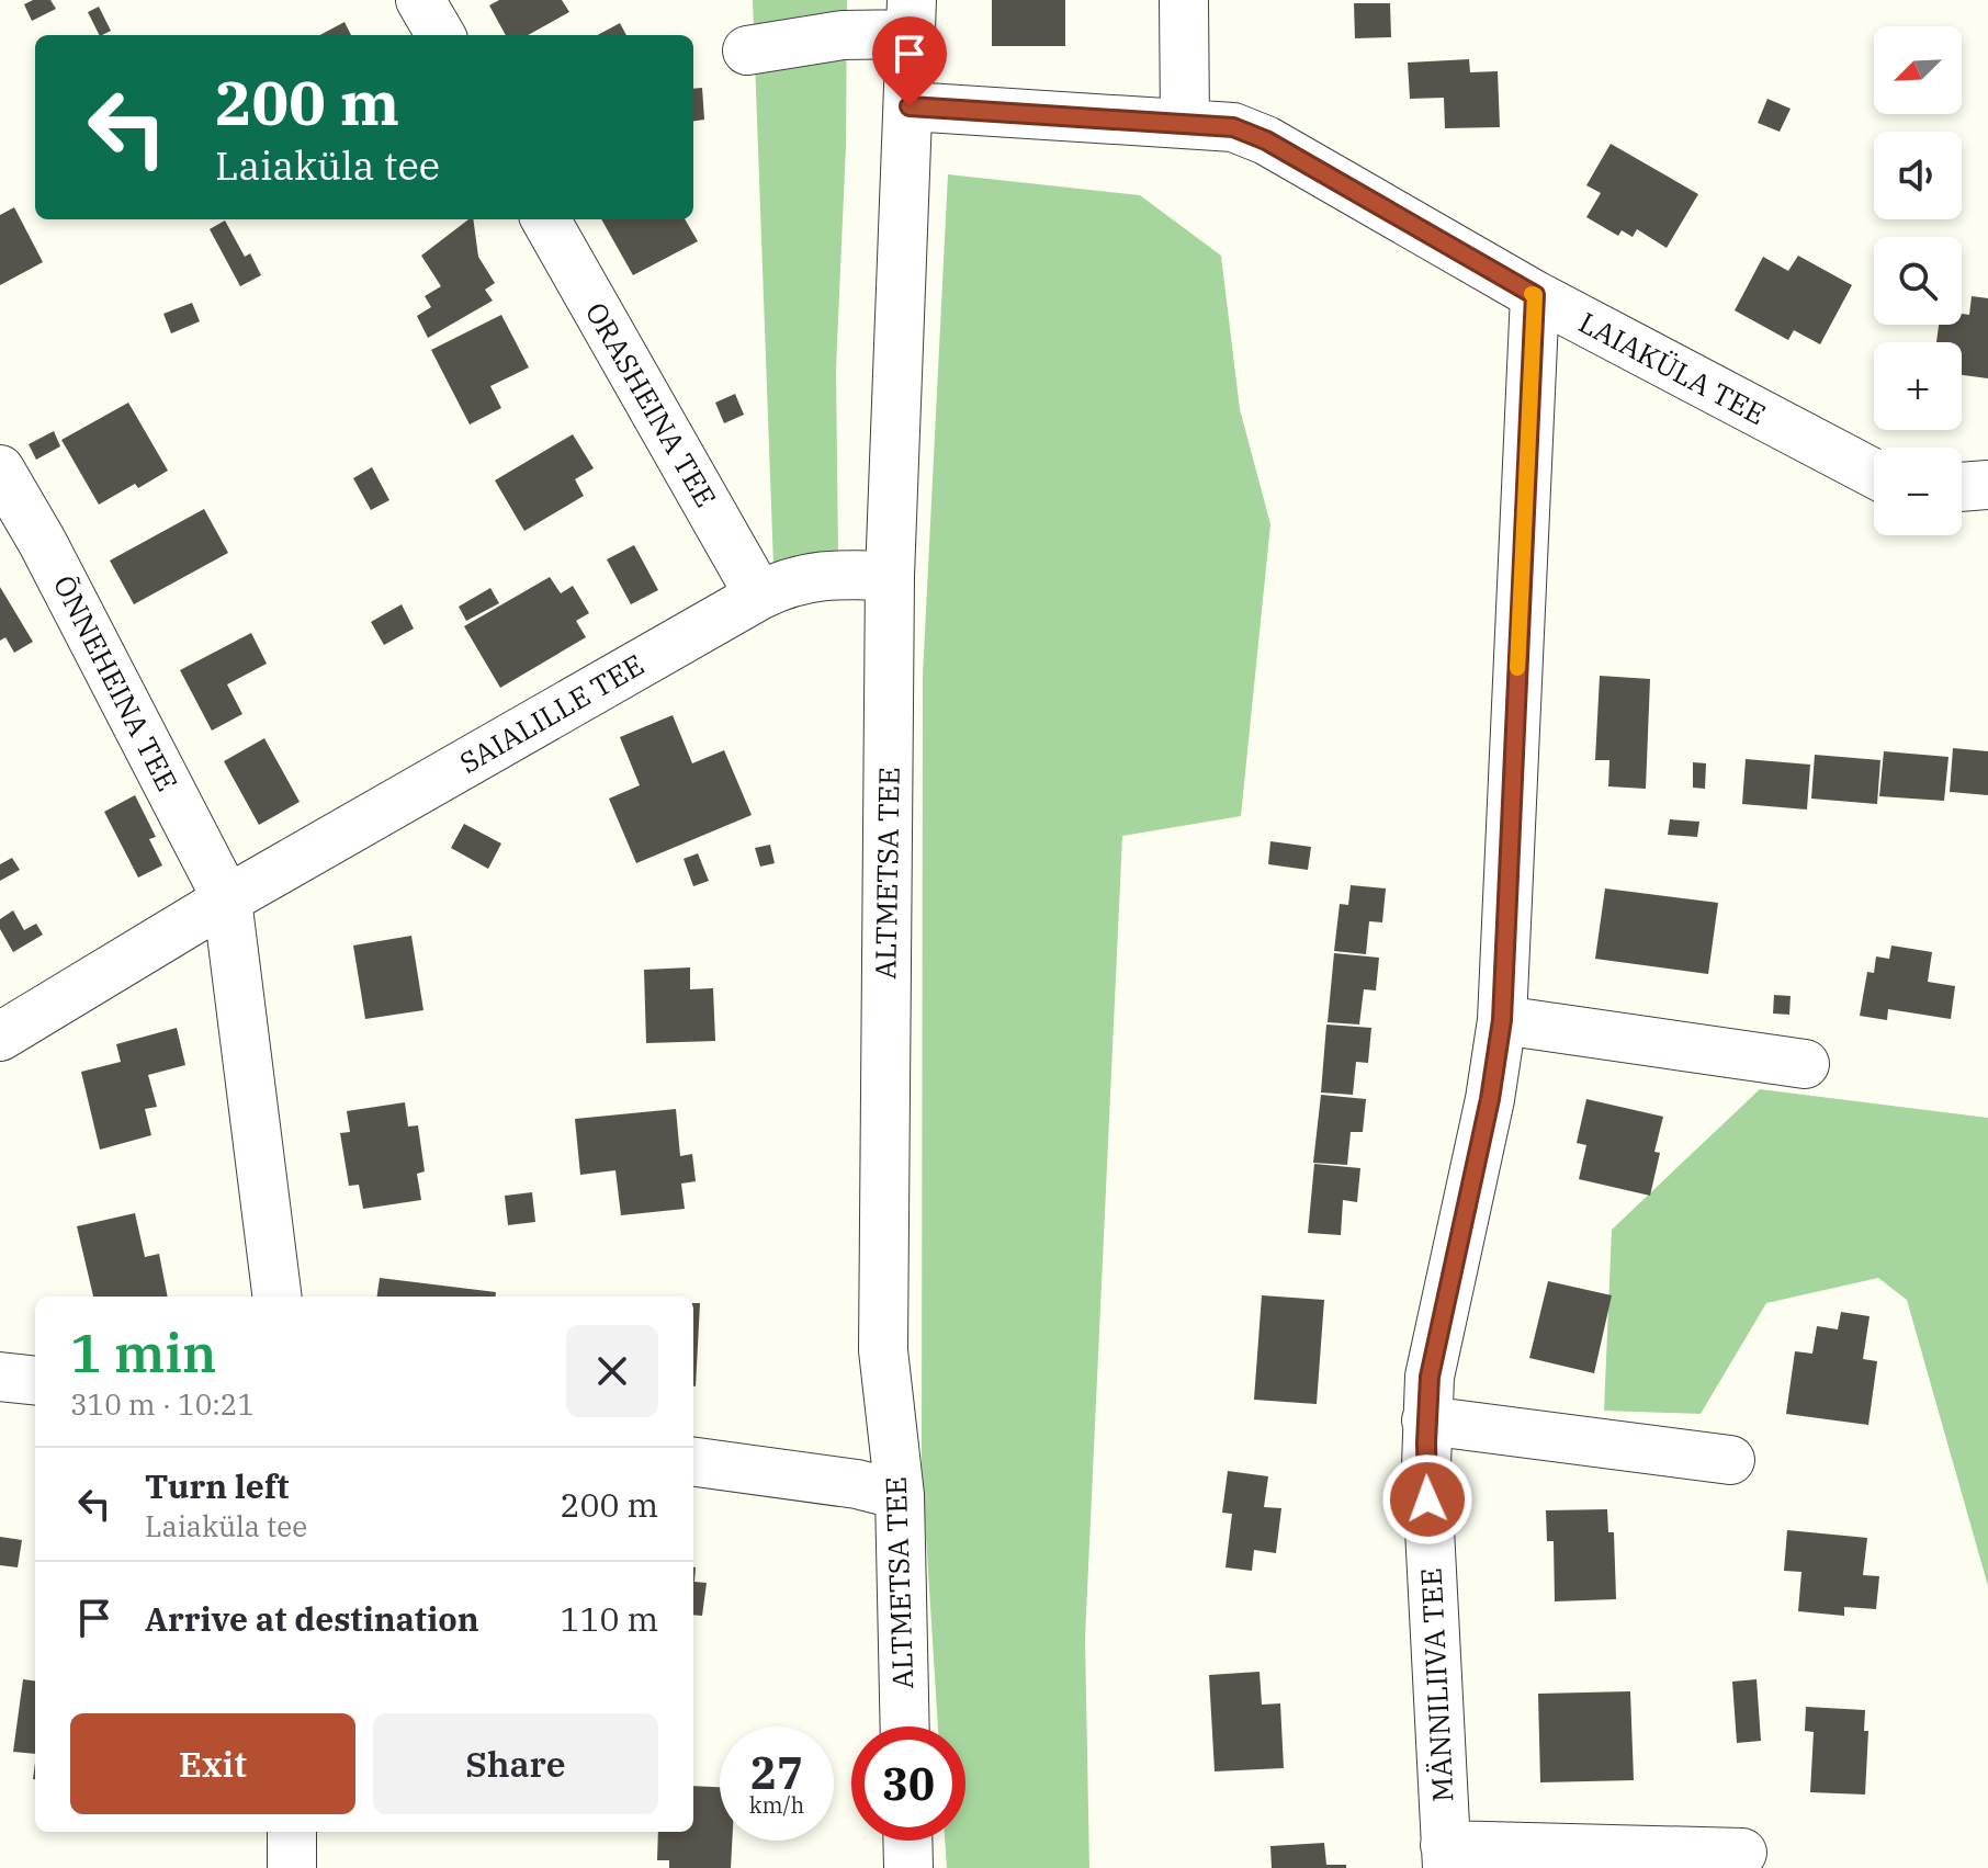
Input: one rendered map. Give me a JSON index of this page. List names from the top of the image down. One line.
{"streets":{"street":["LAIAKÜLA TEE","ORASHEINA TEE","ÕNNEHEINA TEE","SAIALILLE TEE","ALTMETSA TEE","MÄNNILIIVA TEE"]},"crossings":[["LAIAKÜLA TEE","ALTMETSA TEE"],["LAIAKÜLA TEE","MÄNNILIIVA TEE"],["ORASHEINA TEE","SAIALILLE TEE"],["ÕNNEHEINA TEE","SAIALILLE TEE"],["SAIALILLE TEE","ALTMETSA TEE"]],"north":"bottom left","page":{"map_buttons":["+","−"],"turn":["200 m","Laiaküla tee"],"heading":["1 min","310 m · 10:21"],"list":[{"name":"Turn left","note":"Laiaküla tee","value":"200 m"},{"name":"Arrive at destination","value":"110 m"}],"buttons":["Exit","Share"],"speed":"27 km/h","limit":"30"}}
